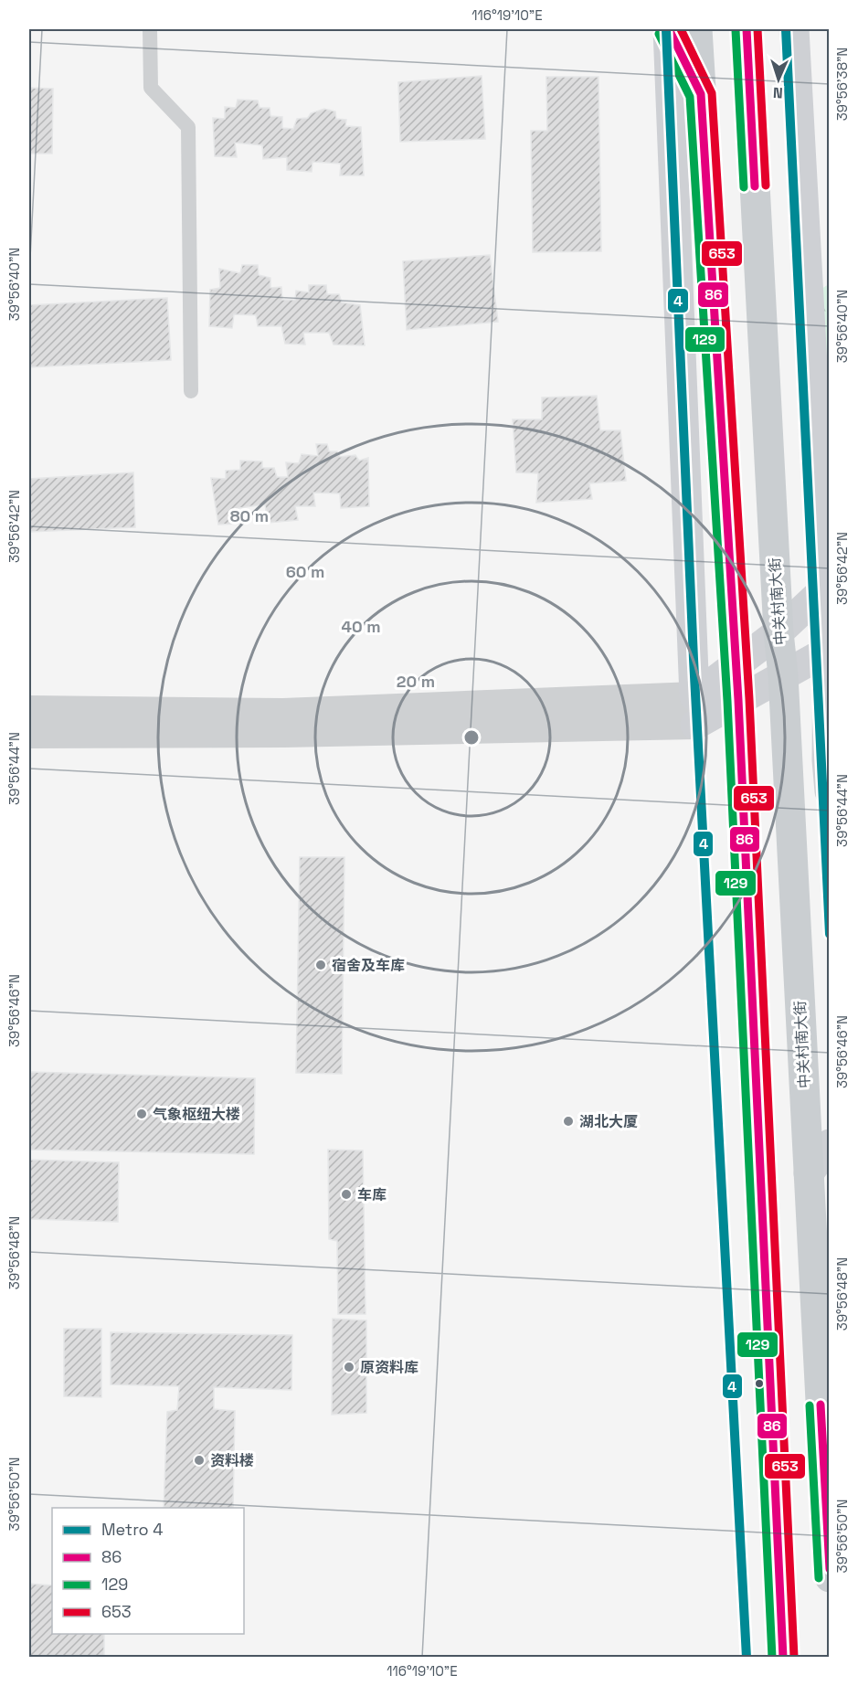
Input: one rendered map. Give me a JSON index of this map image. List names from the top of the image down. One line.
{"streets":{"main road":["中关村南大街"]},"places":["宿舍及车库","气象枢纽大楼","湖北大厦","车库","原资料库","资料楼"],"lines":["metro line 4","transit line 86","transit line 653","transit line 129"],"legend":["Metro 4","86","129","653"],"north":"bottom","coordinates":["116°19'10\"E","39°56'38\"N","39°56'40\"N","39°56'42\"N","39°56'44\"N","39°56'46\"N","39°56'48\"N","39°56'50\"N"],"rings":["80 m","60 m","40 m","20 m"]}
